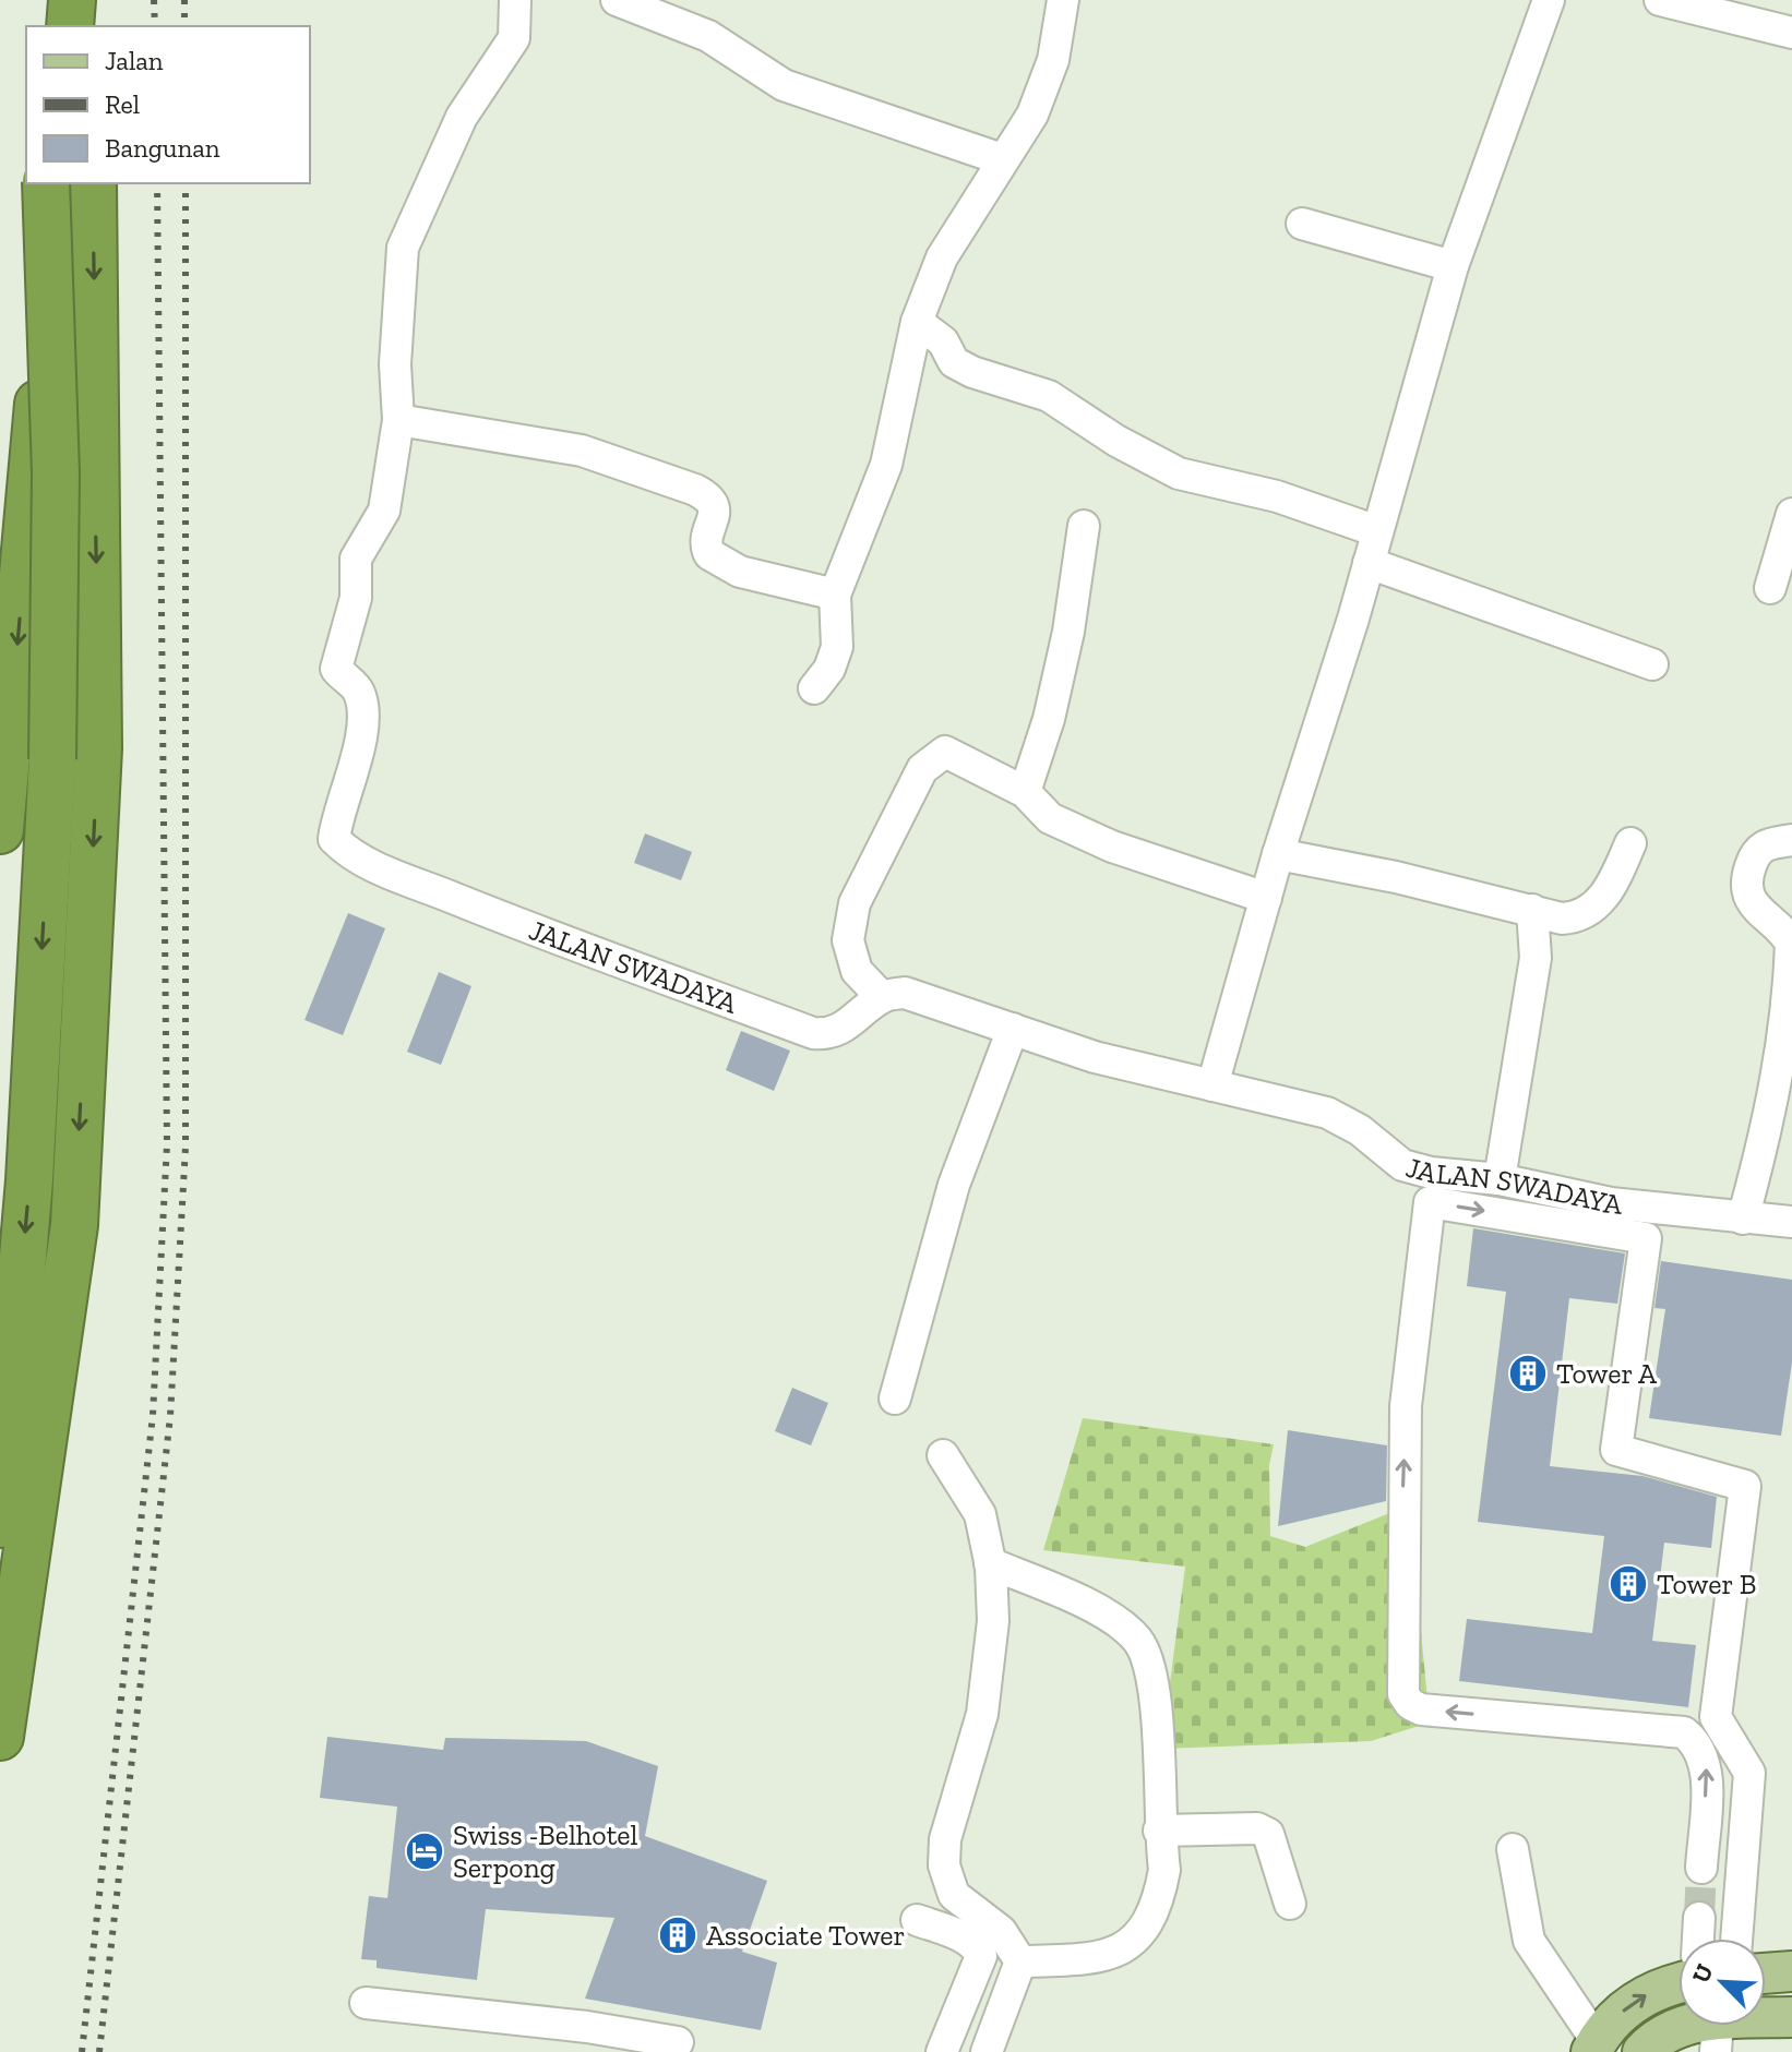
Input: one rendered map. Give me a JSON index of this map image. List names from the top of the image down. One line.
{"streets":{"street":["JALAN SWADAYA"]},"places":{"building":["Tower A","Tower B","Associate Tower"],"hotel":["Swiss -Belhotel Serpong"]},"legend":["Jalan","Rel","Bangunan"],"north":"top left"}
